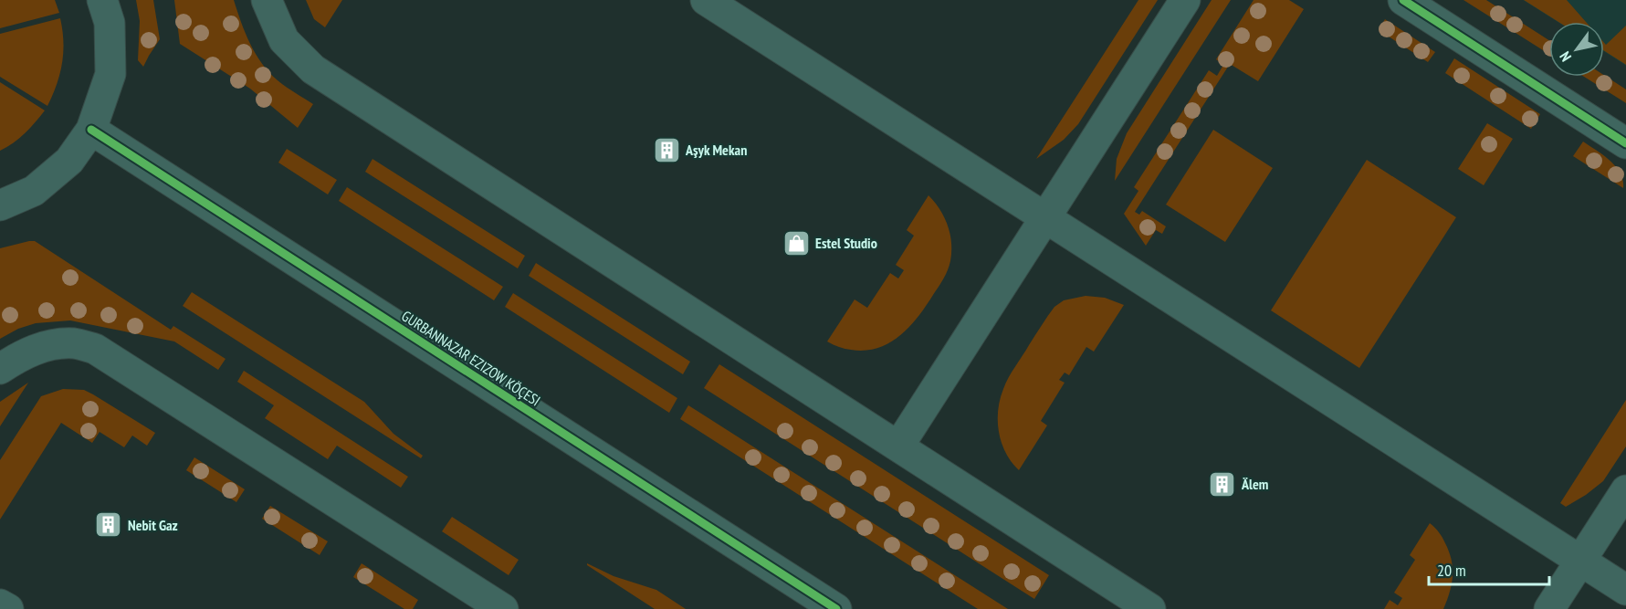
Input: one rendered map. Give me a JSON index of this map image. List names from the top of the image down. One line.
{"streets":{"street":["GURBANNAZAR EZIZOW KÖÇESI"]},"places":{"building":["Aşyk Mekan","Älem","Nebit Gaz"],"shop":["Estel Studio"]},"scale_bar":"20 m","north":"bottom left"}
